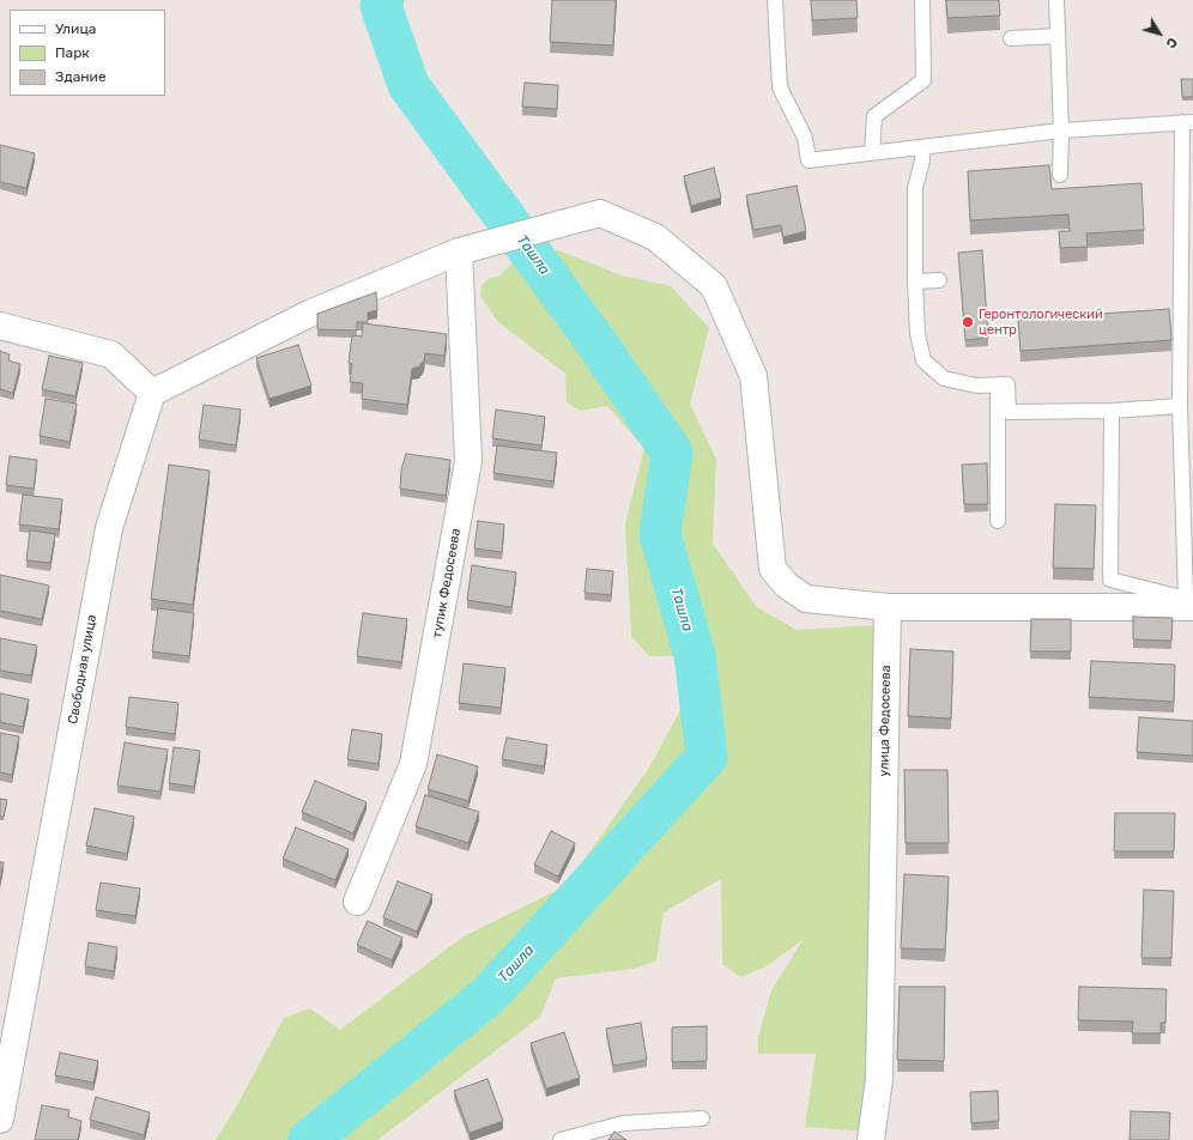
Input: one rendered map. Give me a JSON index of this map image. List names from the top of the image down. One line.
{"streets":{"street":["тупик Федосеева","Свободная улица","улица Федосеева"]},"water":["Ташла"],"places":["Геронтологический центр"],"legend":["Улица","Парк","Здание"],"north":"bottom right"}
